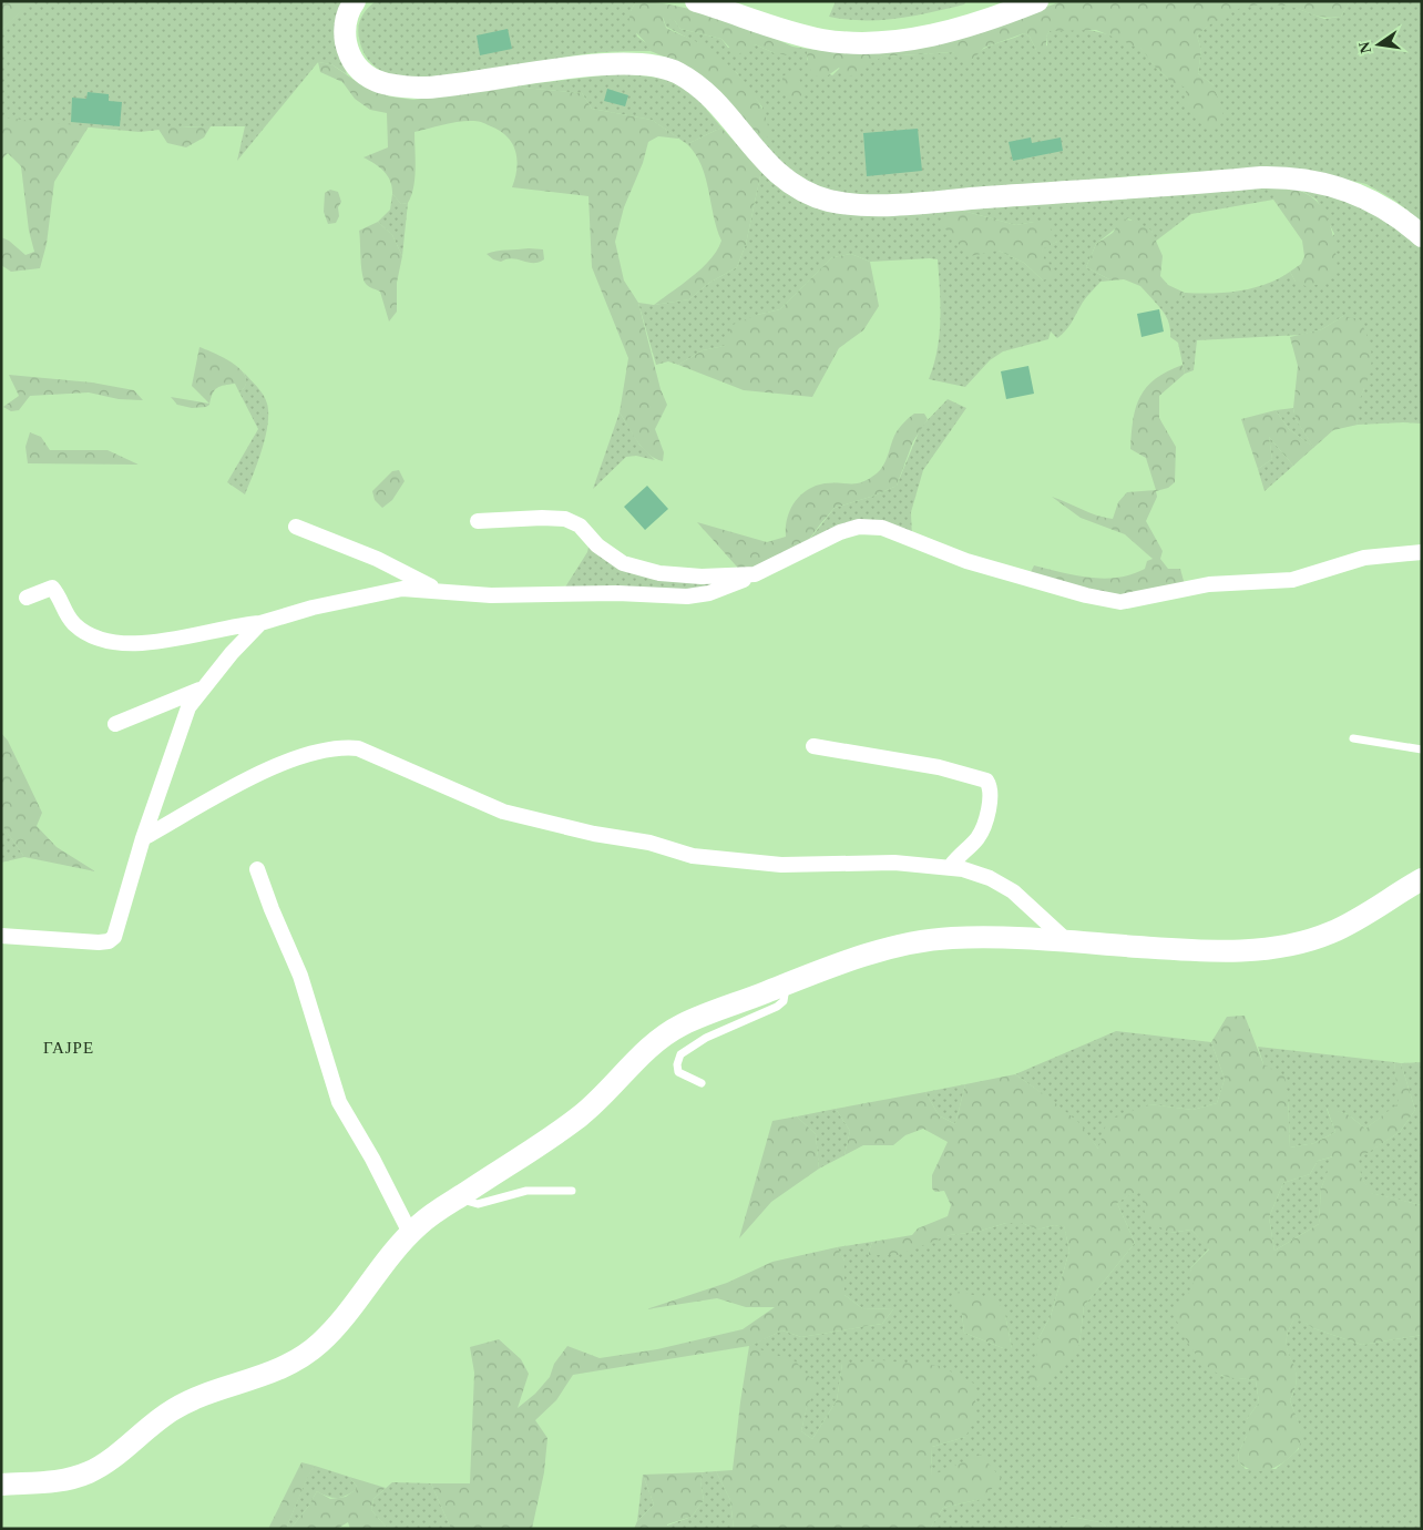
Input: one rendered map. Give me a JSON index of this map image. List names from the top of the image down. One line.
{"districts":["ГАЈРЕ"],"north":"left"}
